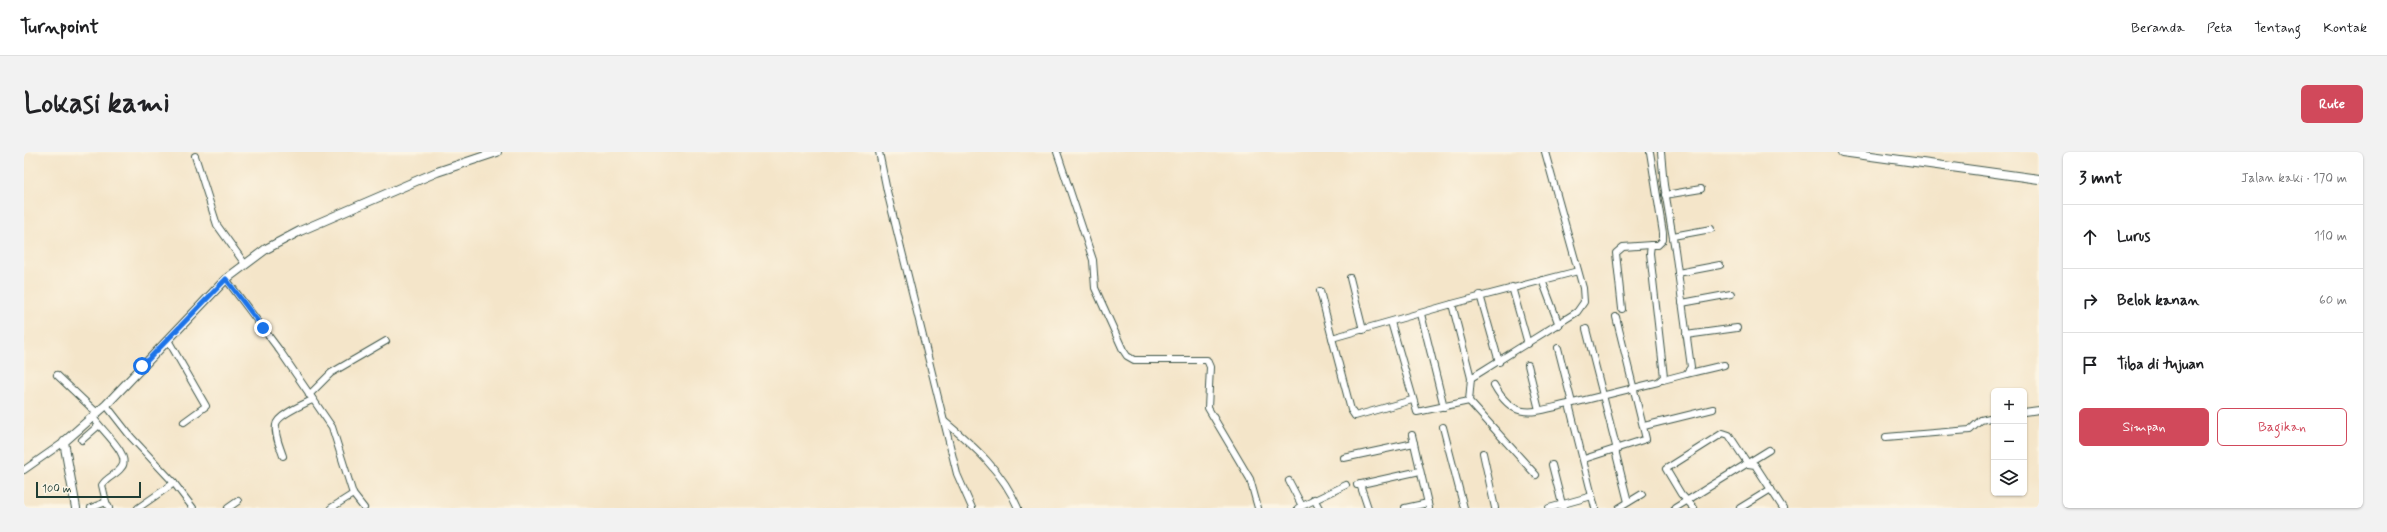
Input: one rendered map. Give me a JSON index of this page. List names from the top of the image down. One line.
{"scale_bar":"100 m","page":{"header":"Turnpoint","nav":["Beranda","Peta","Tentang","Kontak"],"buttons":["Rute",["Simpan","Bagikan"]],"title":"Lokasi kami","heading":["3 mnt","Jalan kaki · 170 m"],"list":[["Lurus","110 m"],["Belok kanan","60 m"],"Tiba di tujuan"],"map_buttons":["+","−"],"scale":"100 m"}}
